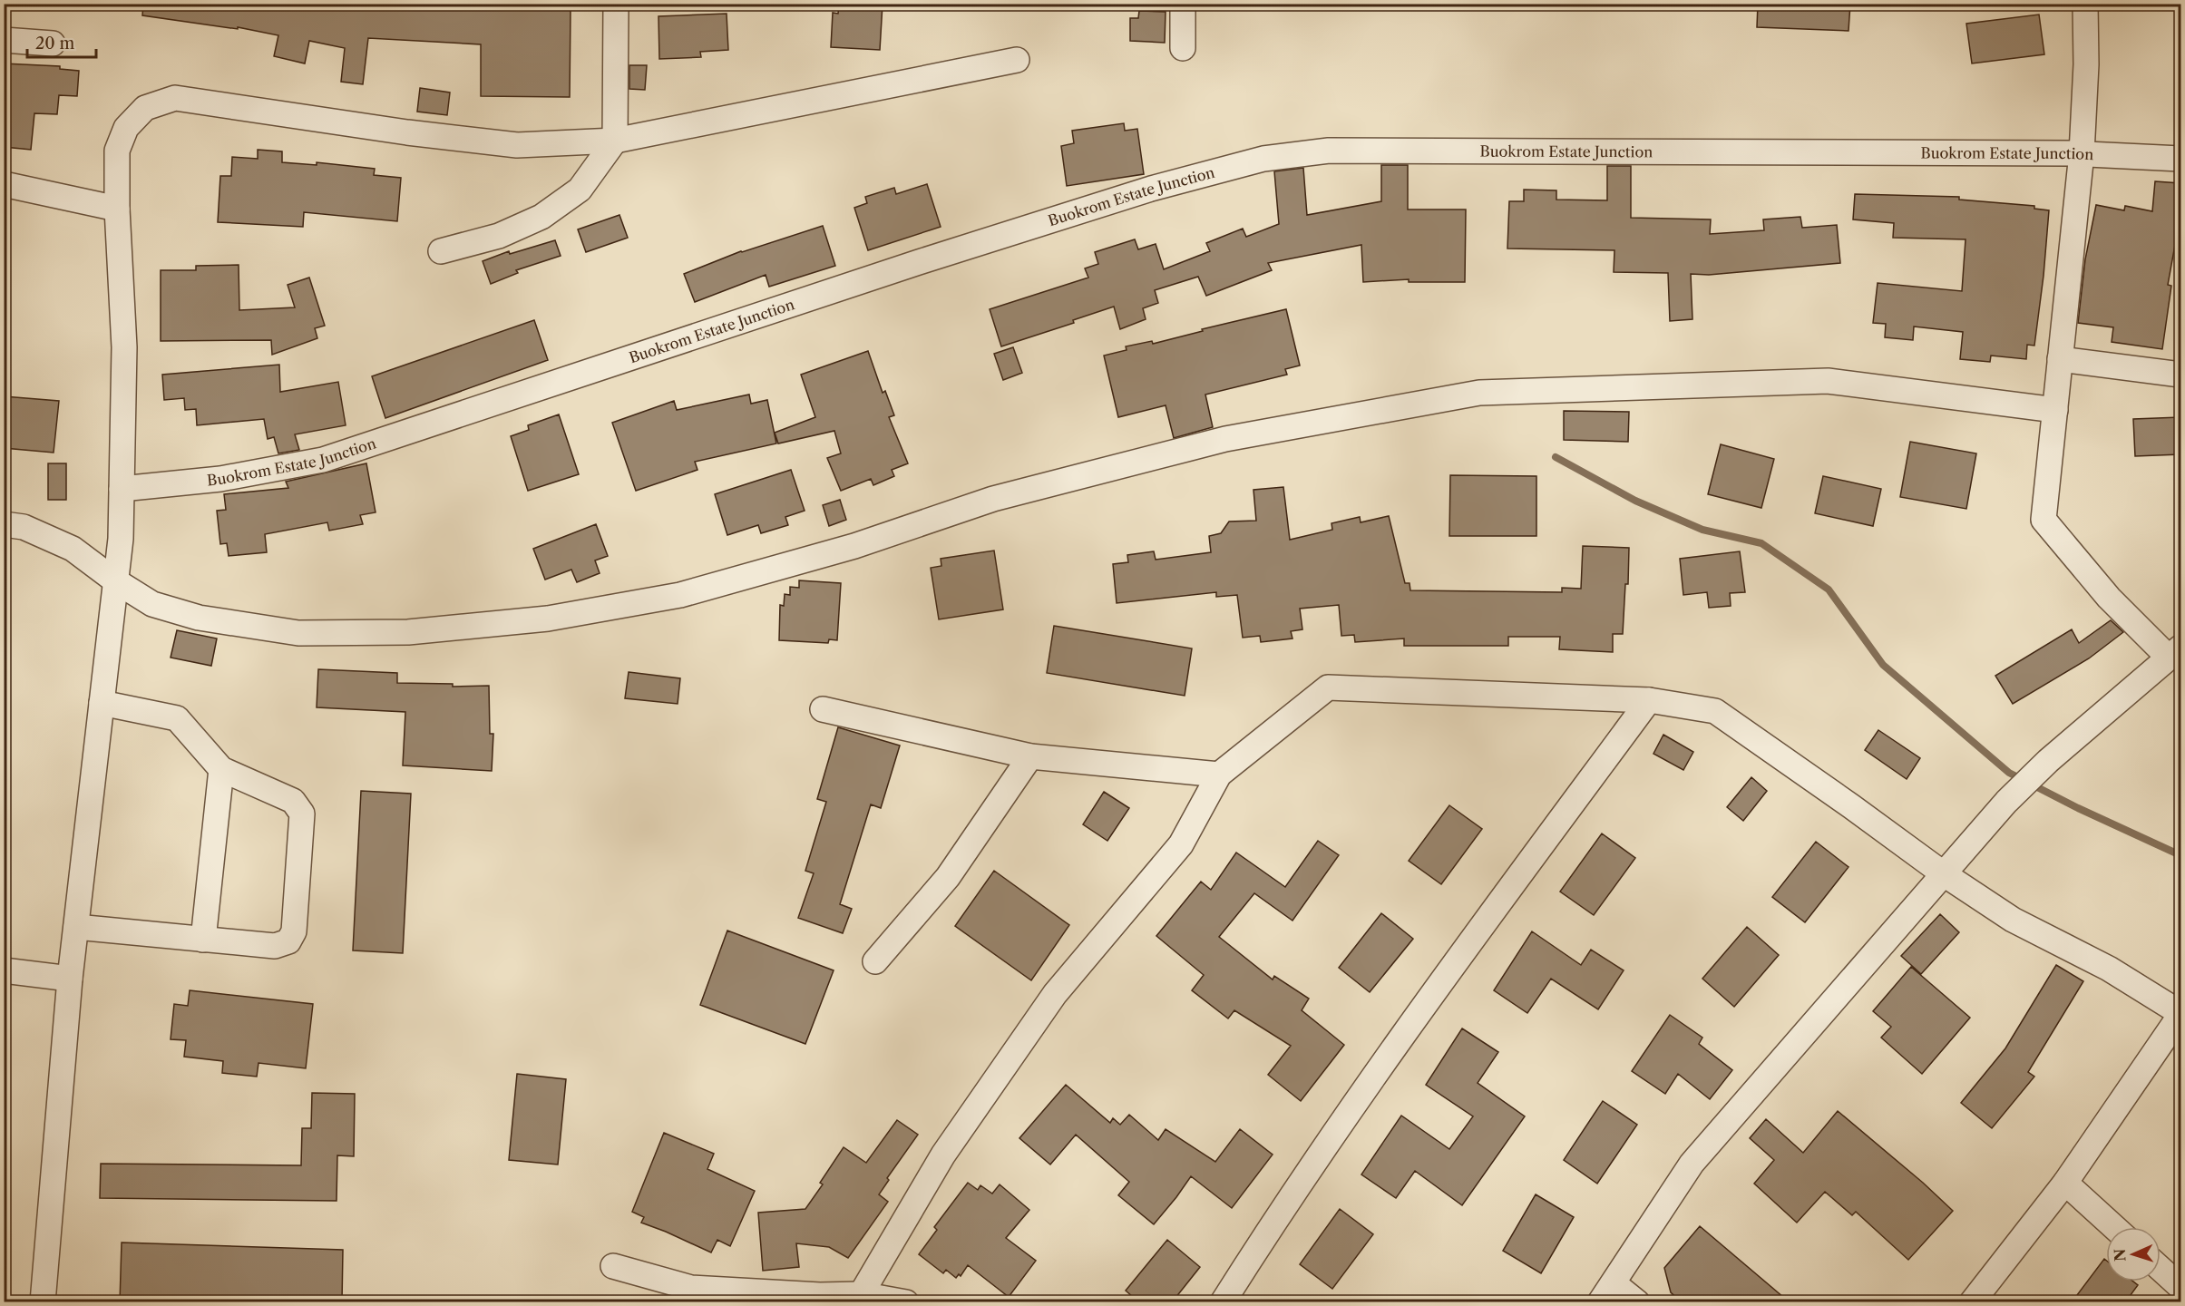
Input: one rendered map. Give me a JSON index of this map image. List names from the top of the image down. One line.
{"streets":{"street":["Buokrom Estate Junction"]},"scale_bar":"20 m","north":"left"}
